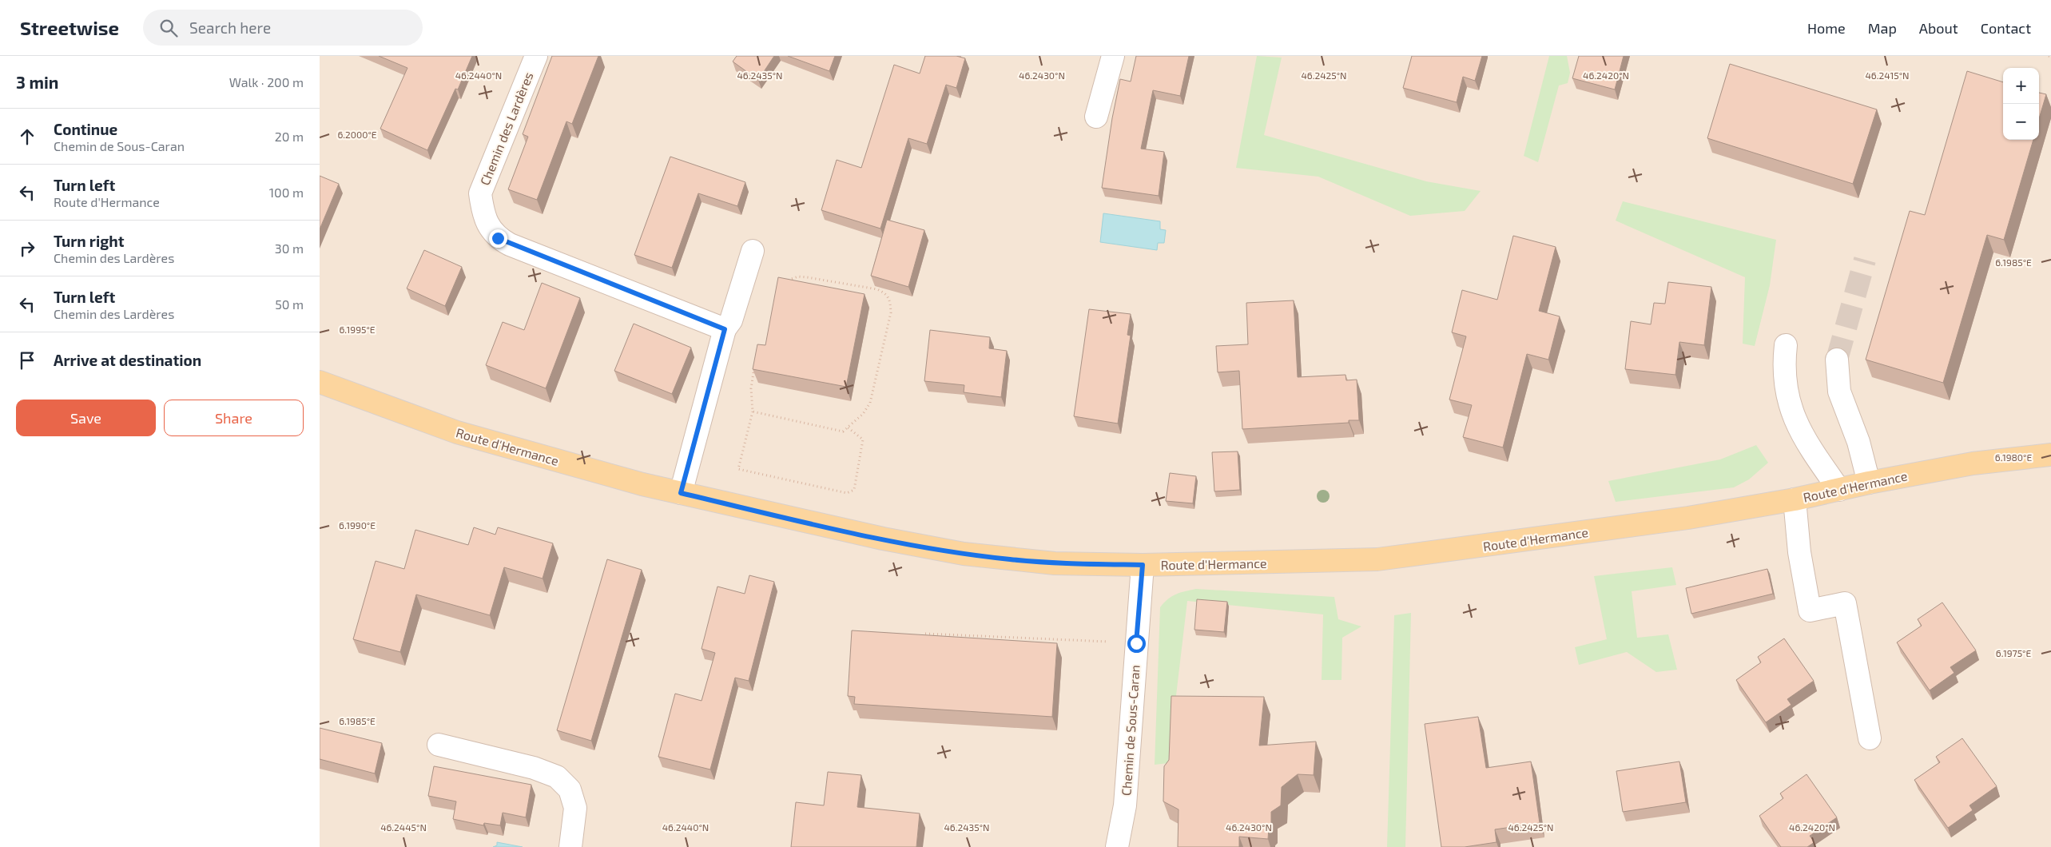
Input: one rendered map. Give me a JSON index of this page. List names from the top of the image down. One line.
{"streets":{"main road":["Route d'Hermance"],"street":["Chemin des Lardères","Chemin de Sous-Caran"]},"crossings":[["Route d'Hermance","Chemin de Sous-Caran"]],"page":{"header":"Streetwise","search":"Search here","nav":["Home","Map","About","Contact"],"heading":["3 min","Walk · 200 m"],"map_buttons":["+","−"],"list":[["Continue","Chemin de Sous-Caran","20 m"],["Turn left","Route d'Hermance","100 m"],["Turn right","Chemin des Lardères","30 m"],["Turn left","Chemin des Lardères","50 m"],"Arrive at destination"],"buttons":["Save","Share"]},"coordinates":["46.2440°N","46.2435°N","46.2430°N","46.2425°N","46.2420°N","46.2415°N","6.2000°E","6.1985°E","6.1995°E","6.1980°E","6.1990°E","6.1975°E","46.2445°N"]}
